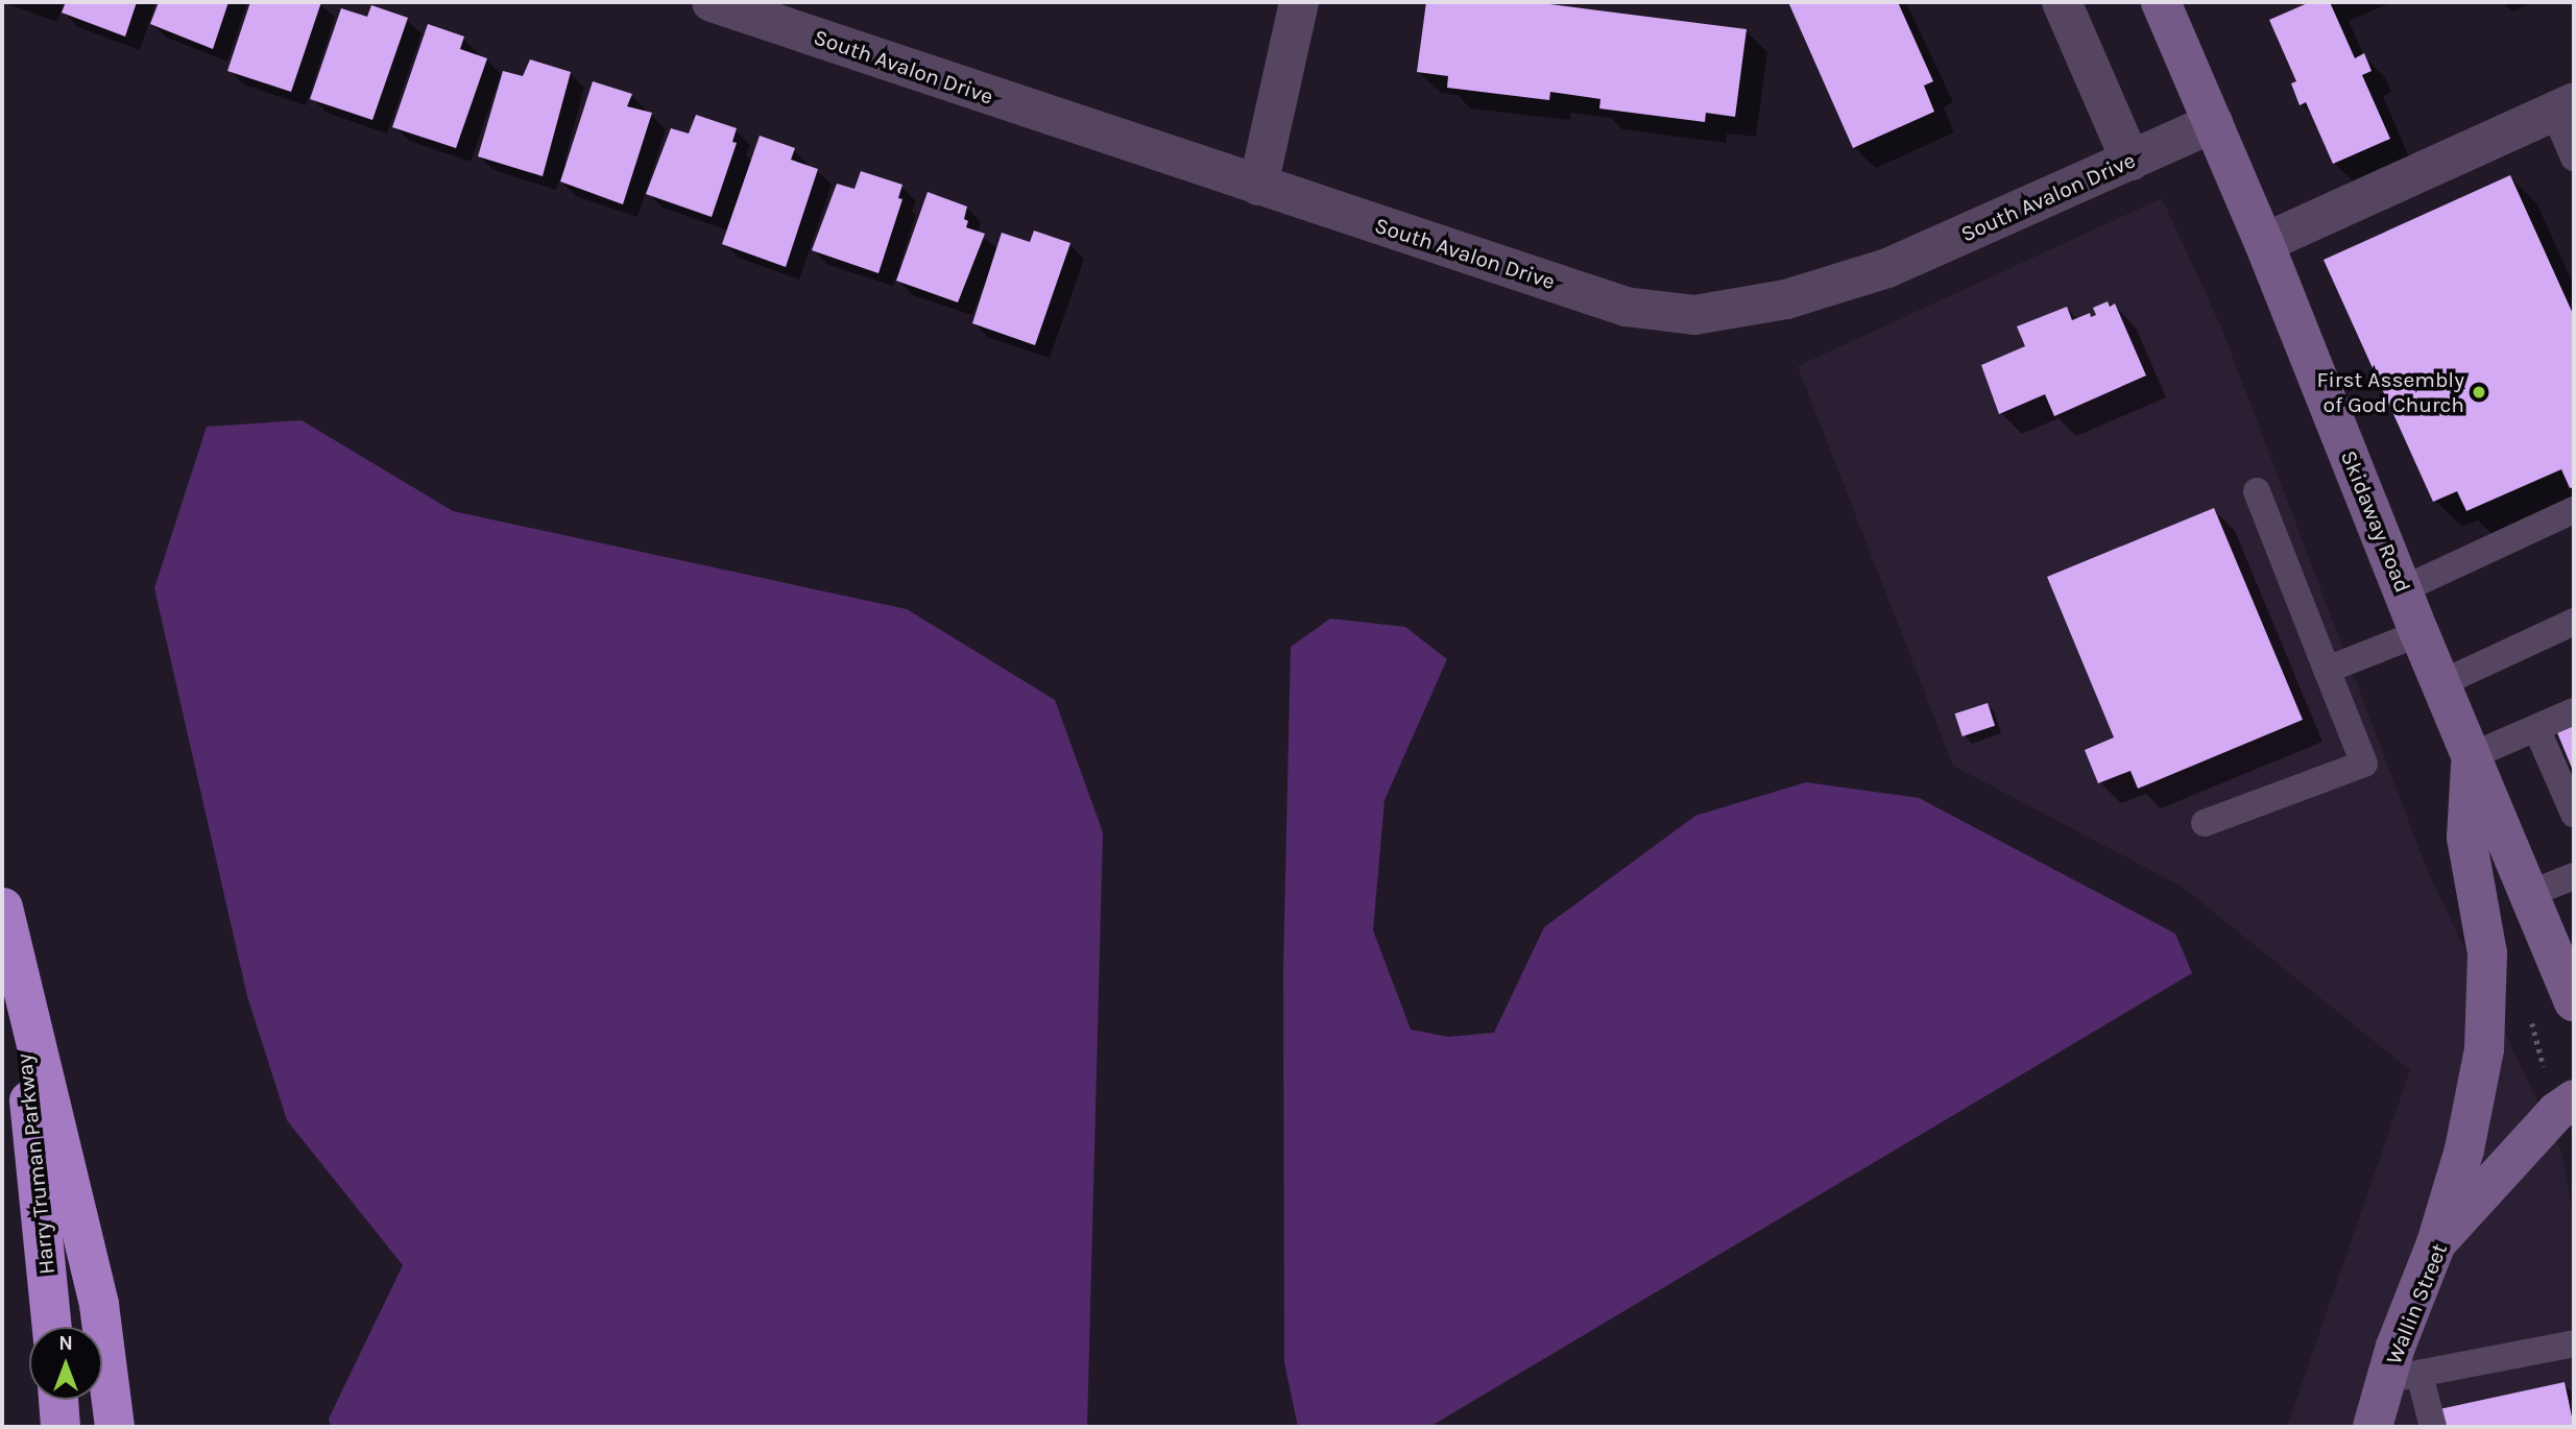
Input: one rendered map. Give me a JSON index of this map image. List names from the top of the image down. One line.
{"streets":{"highway":["Harry Truman Parkway"],"main road":["Skidaway Road","Wallin Street"],"street":["South Avalon Drive"]},"crossings":[["South Avalon Drive","Skidaway Road"]],"places":["First Assembly of God Church"],"north":"top"}
